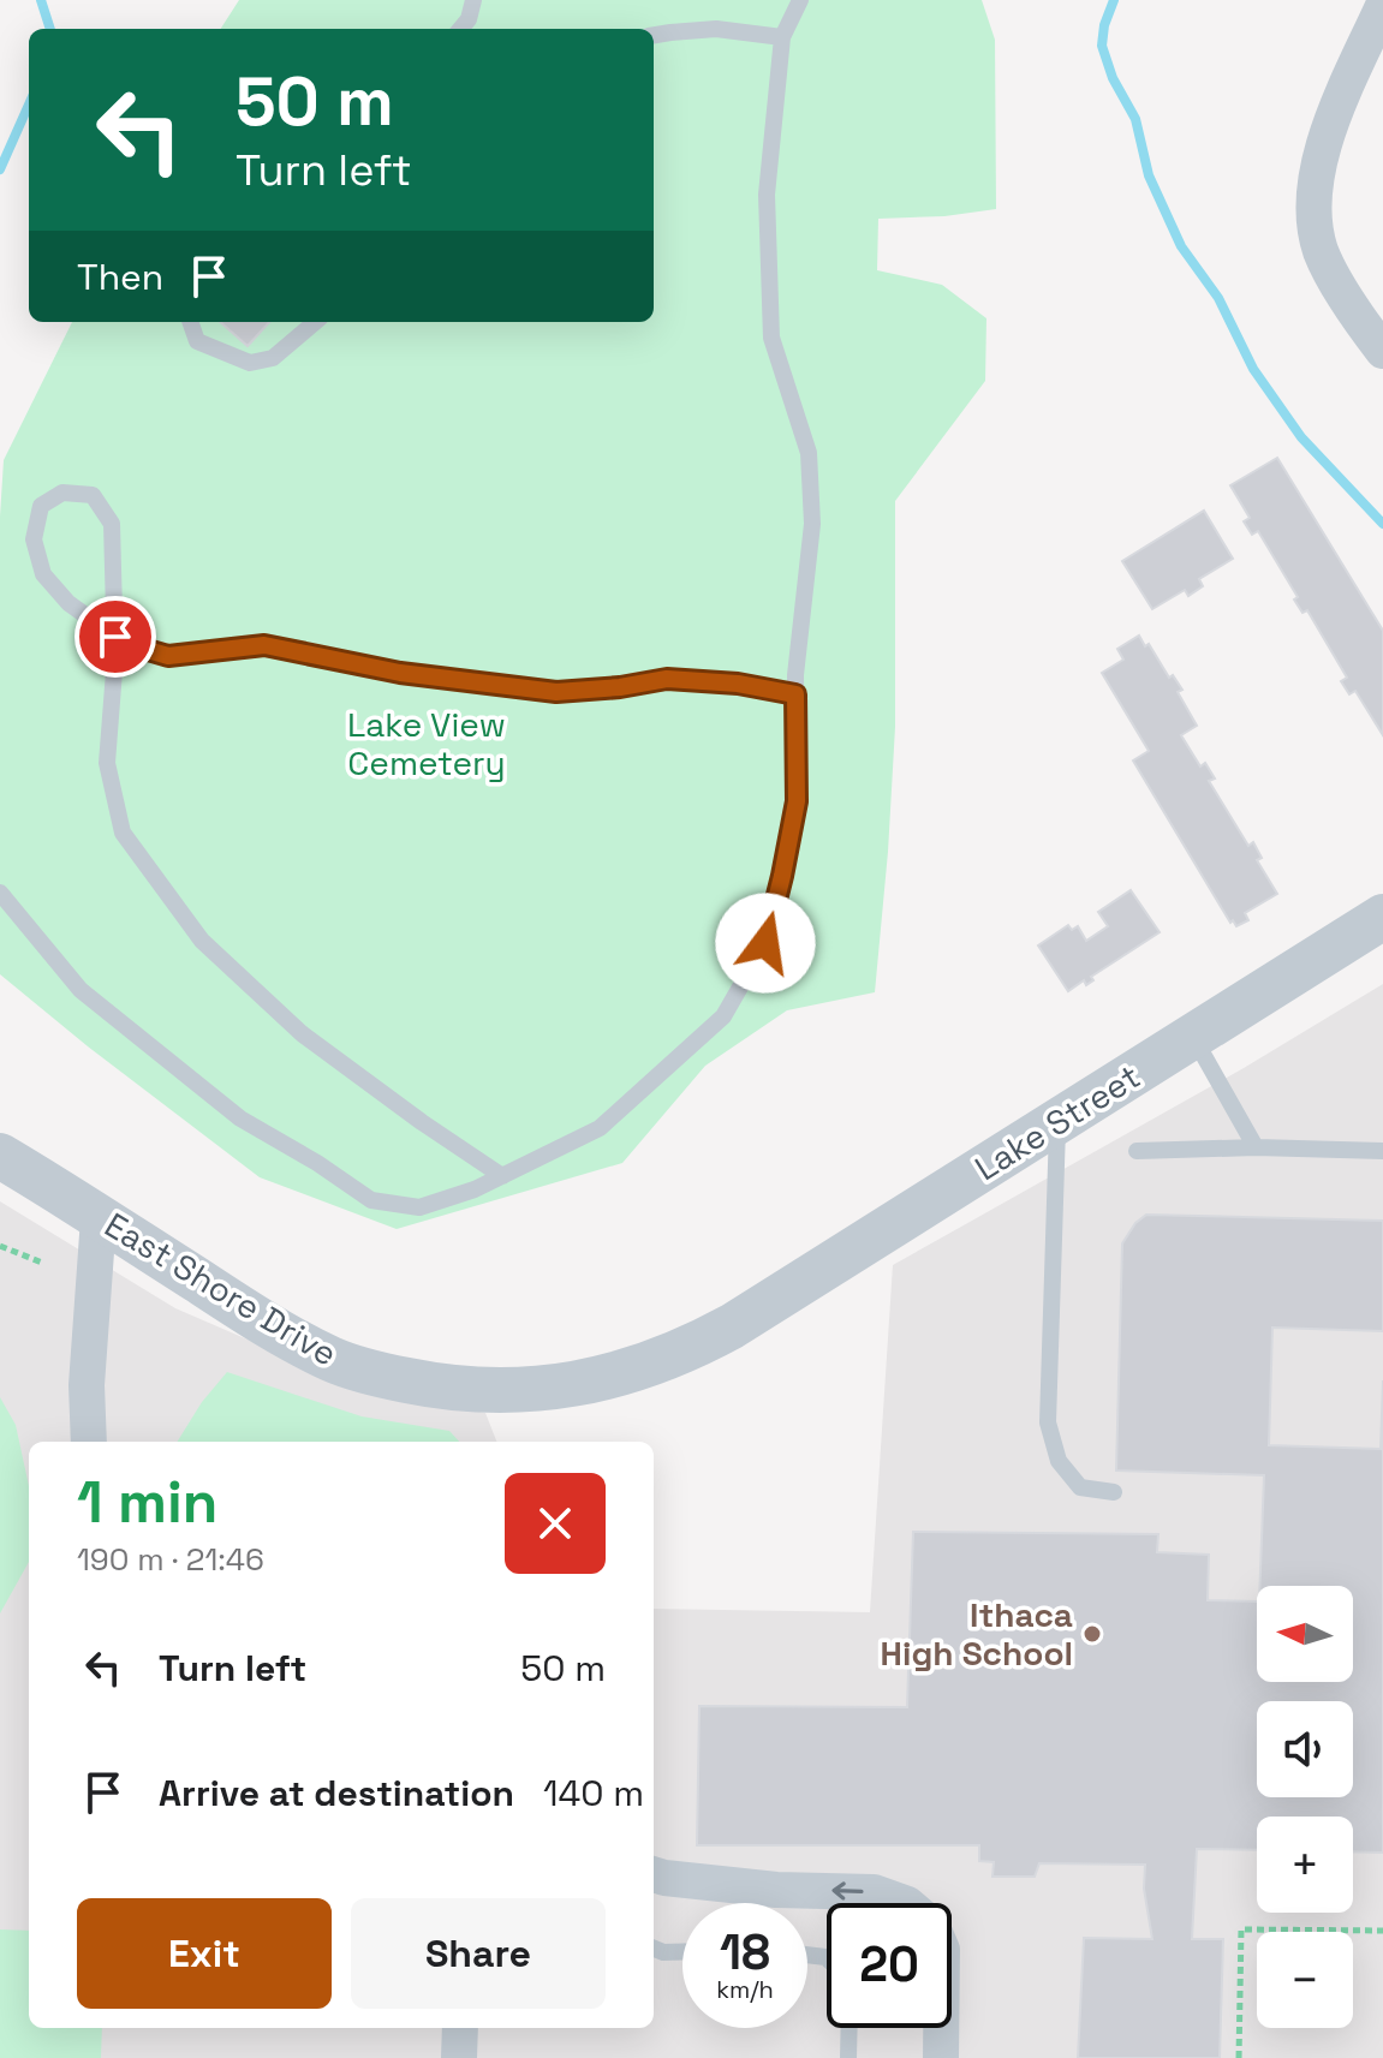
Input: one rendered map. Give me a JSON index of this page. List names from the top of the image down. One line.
{"streets":{"street":["Lake Street","East Shore Drive"]},"crossings":[["Lake Street","East Shore Drive"]],"parks":["Lake View Cemetery"],"places":["Ithaca High School"],"north":"left","page":{"turn":["50 m","Turn left"],"then":"Then","heading":["1 min","190 m · 21:46"],"map_buttons":["+","−"],"list":[{"name":"Turn left","value":"50 m"},{"name":"Arrive at destination","value":"140 m"}],"buttons":["Exit","Share"],"speed":"18 km/h","limit":"20"}}
